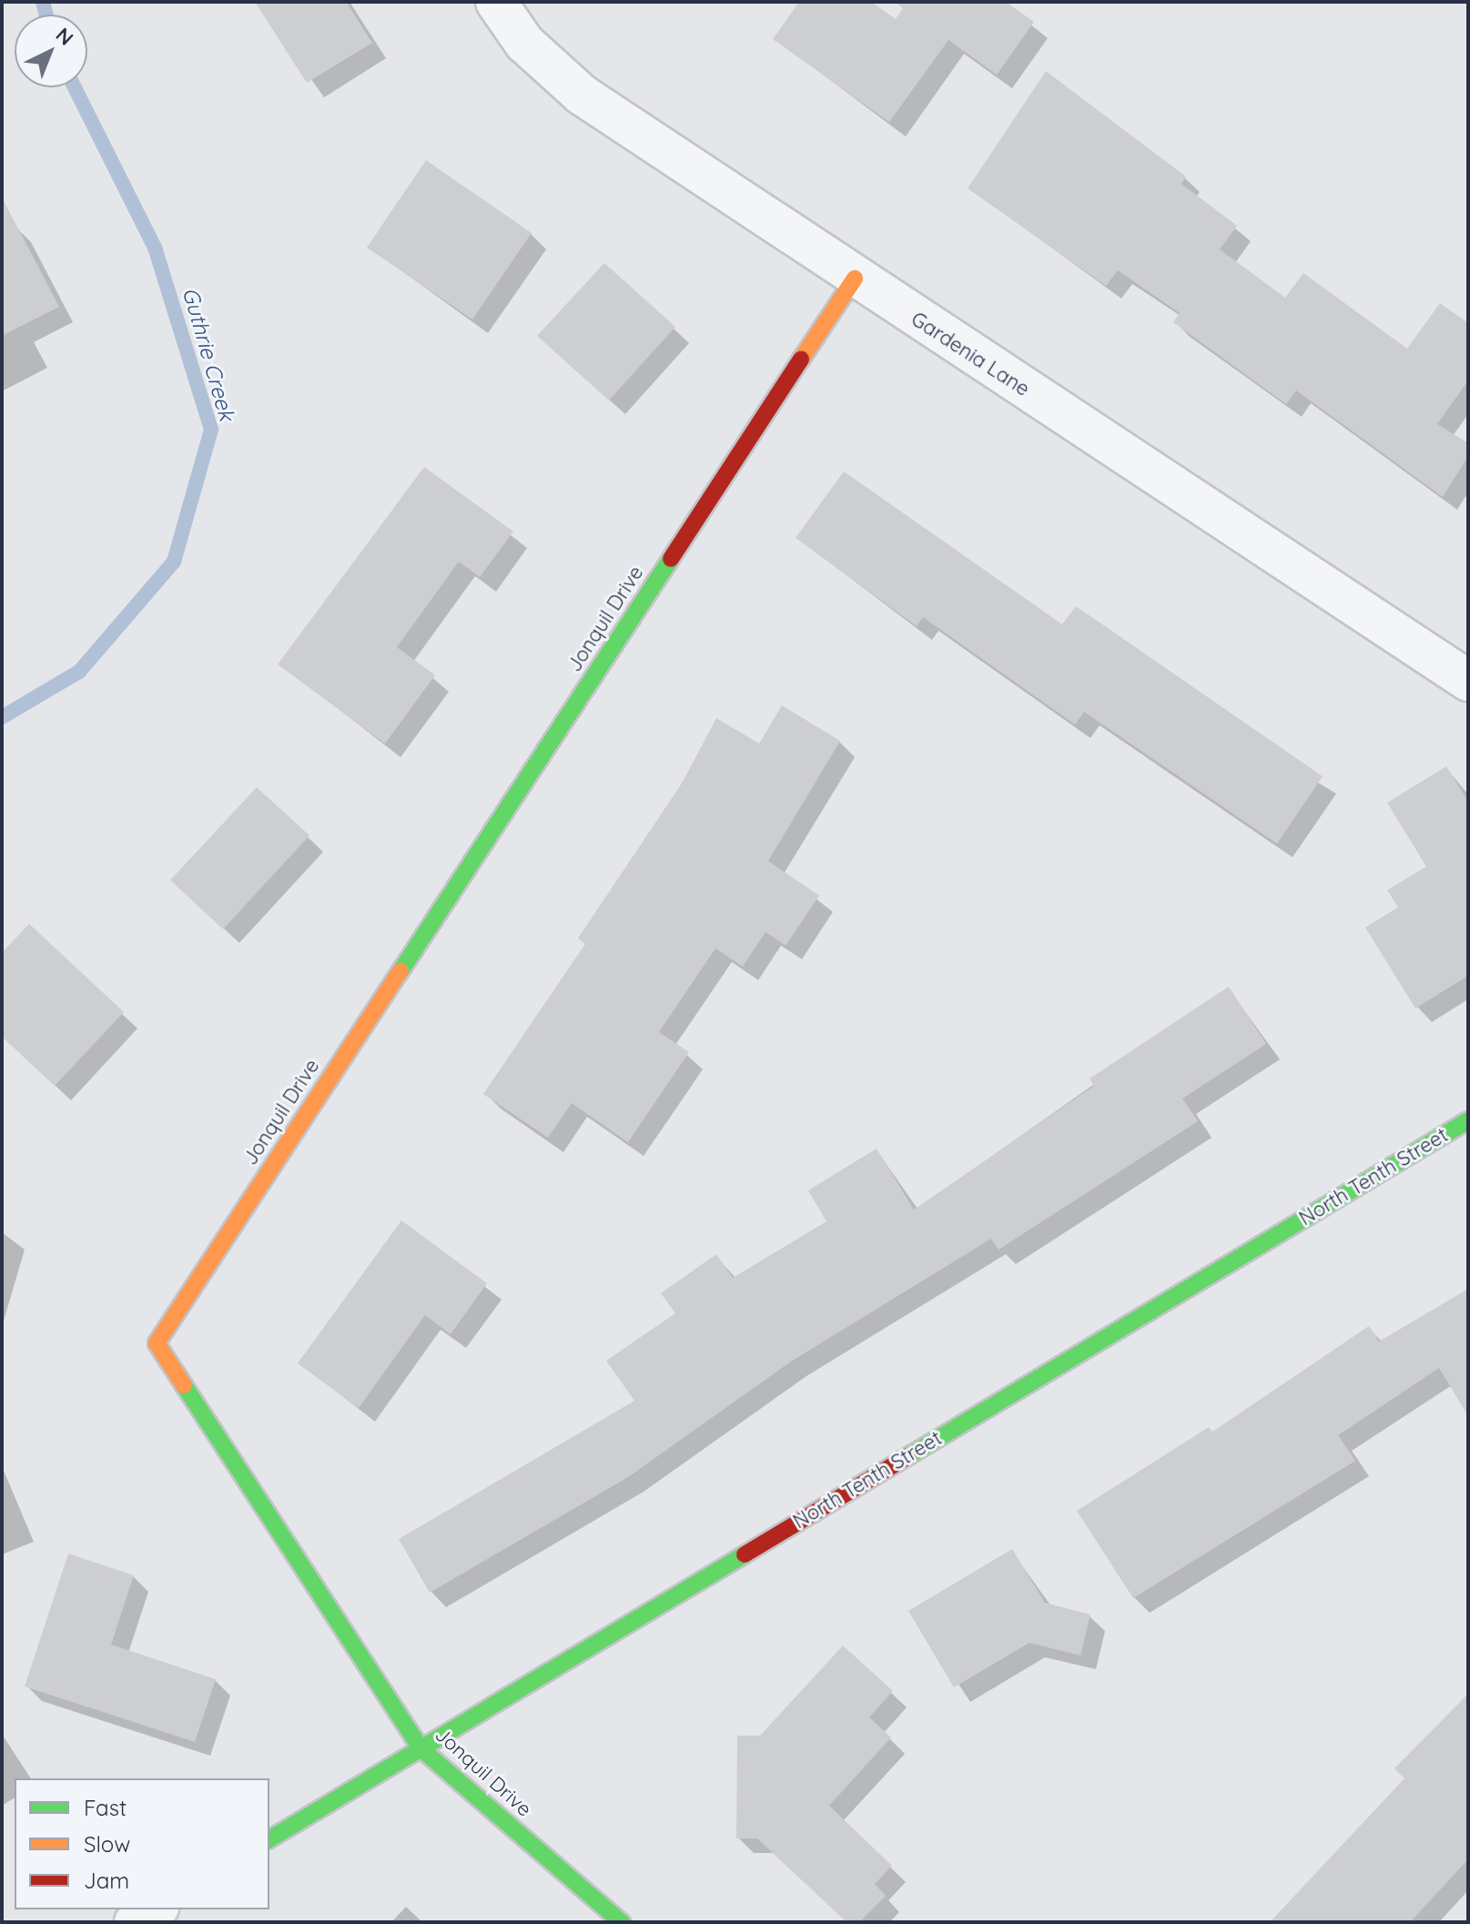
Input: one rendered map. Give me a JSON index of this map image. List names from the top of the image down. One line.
{"streets":{"street":["Gardenia Lane","Jonquil Drive","North Tenth Street"]},"crossings":[["Gardenia Lane","Jonquil Drive"],["Jonquil Drive","North Tenth Street"]],"water":["Guthrie Creek"],"legend":["Fast","Slow","Jam"],"north":"top right"}
